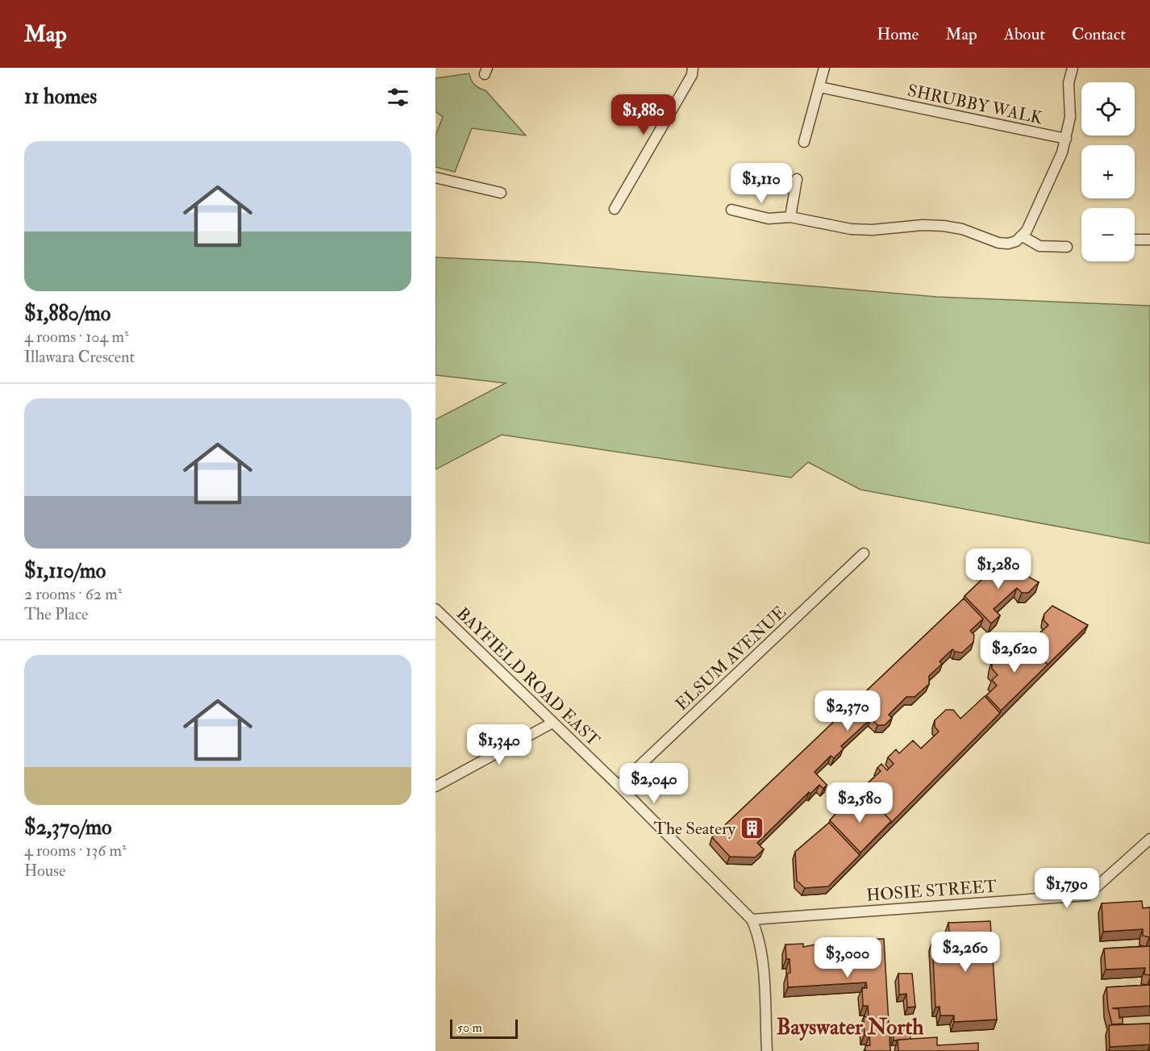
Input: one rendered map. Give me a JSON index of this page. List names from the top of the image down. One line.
{"streets":{"street":["SHRUBBY WALK","ELSUM AVENUE","BAYFIELD ROAD EAST","HOSIE STREET"]},"crossings":[["ELSUM AVENUE","BAYFIELD ROAD EAST"],["BAYFIELD ROAD EAST","HOSIE STREET"]],"districts":["Bayswater North"],"places":{"building":["The Seatery"]},"scale_bar":"50 m","page":{"header":"Map","nav":["Home","Map","About","Contact"],"heading":"11 homes","map_buttons":["+","−"],"price":["$1,880","$1,110","$1,280","$2,620","$2,370","$1,340","$2,040","$2,580","$1,790","$2,260","$3,000"],"list":[{"name":"$1,880/mo","note":"4 rooms · 104 m² · Illawara Crescent"},{"name":"$1,110/mo","note":"2 rooms · 62 m² · The Place"},{"name":"$2,370/mo","note":"4 rooms · 136 m² · House"}],"scale":"50 m"}}
